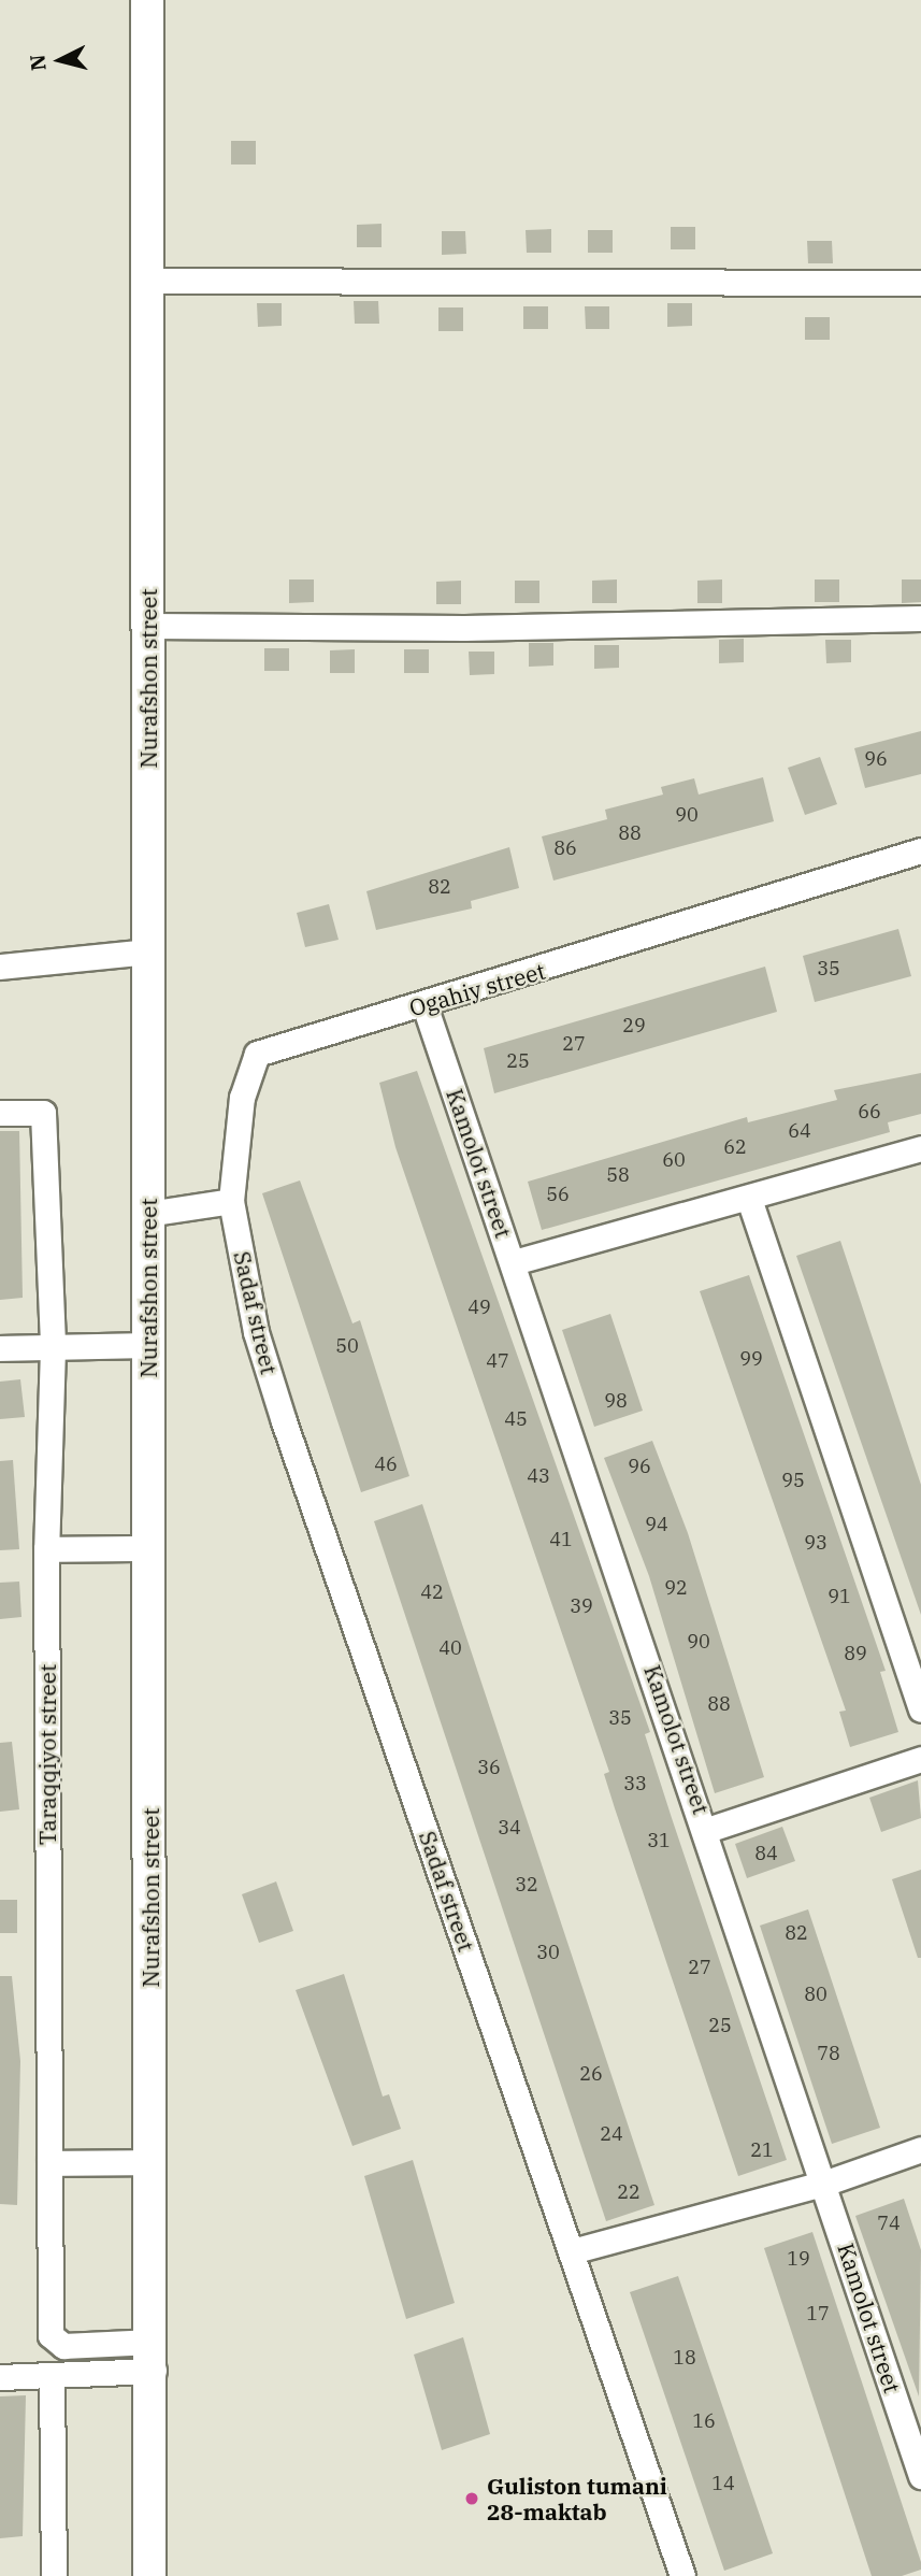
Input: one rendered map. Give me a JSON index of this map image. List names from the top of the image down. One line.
{"streets":{"street":["Nurafshon street","Ogahiy street","Kamolot street","Sadaf street","Taraqqiyot street"]},"crossings":[["Nurafshon street","Taraqqiyot street"],["Ogahiy street","Kamolot street"],["Ogahiy street","Sadaf street"]],"places":["Guliston tumani 28-maktab"],"house_numbers":["96","90","88","86","82","35","29","27","25","66","64","62","60","58","56","49","50","99","47","98","45","46","96","43","95","94","41","93","92","42","91","39","90","40","89","88","35","36","33","34","31","84","32","82","30","27","80","25","78","26","24","21","22","74","19","17","18","16","14"],"north":"left"}
